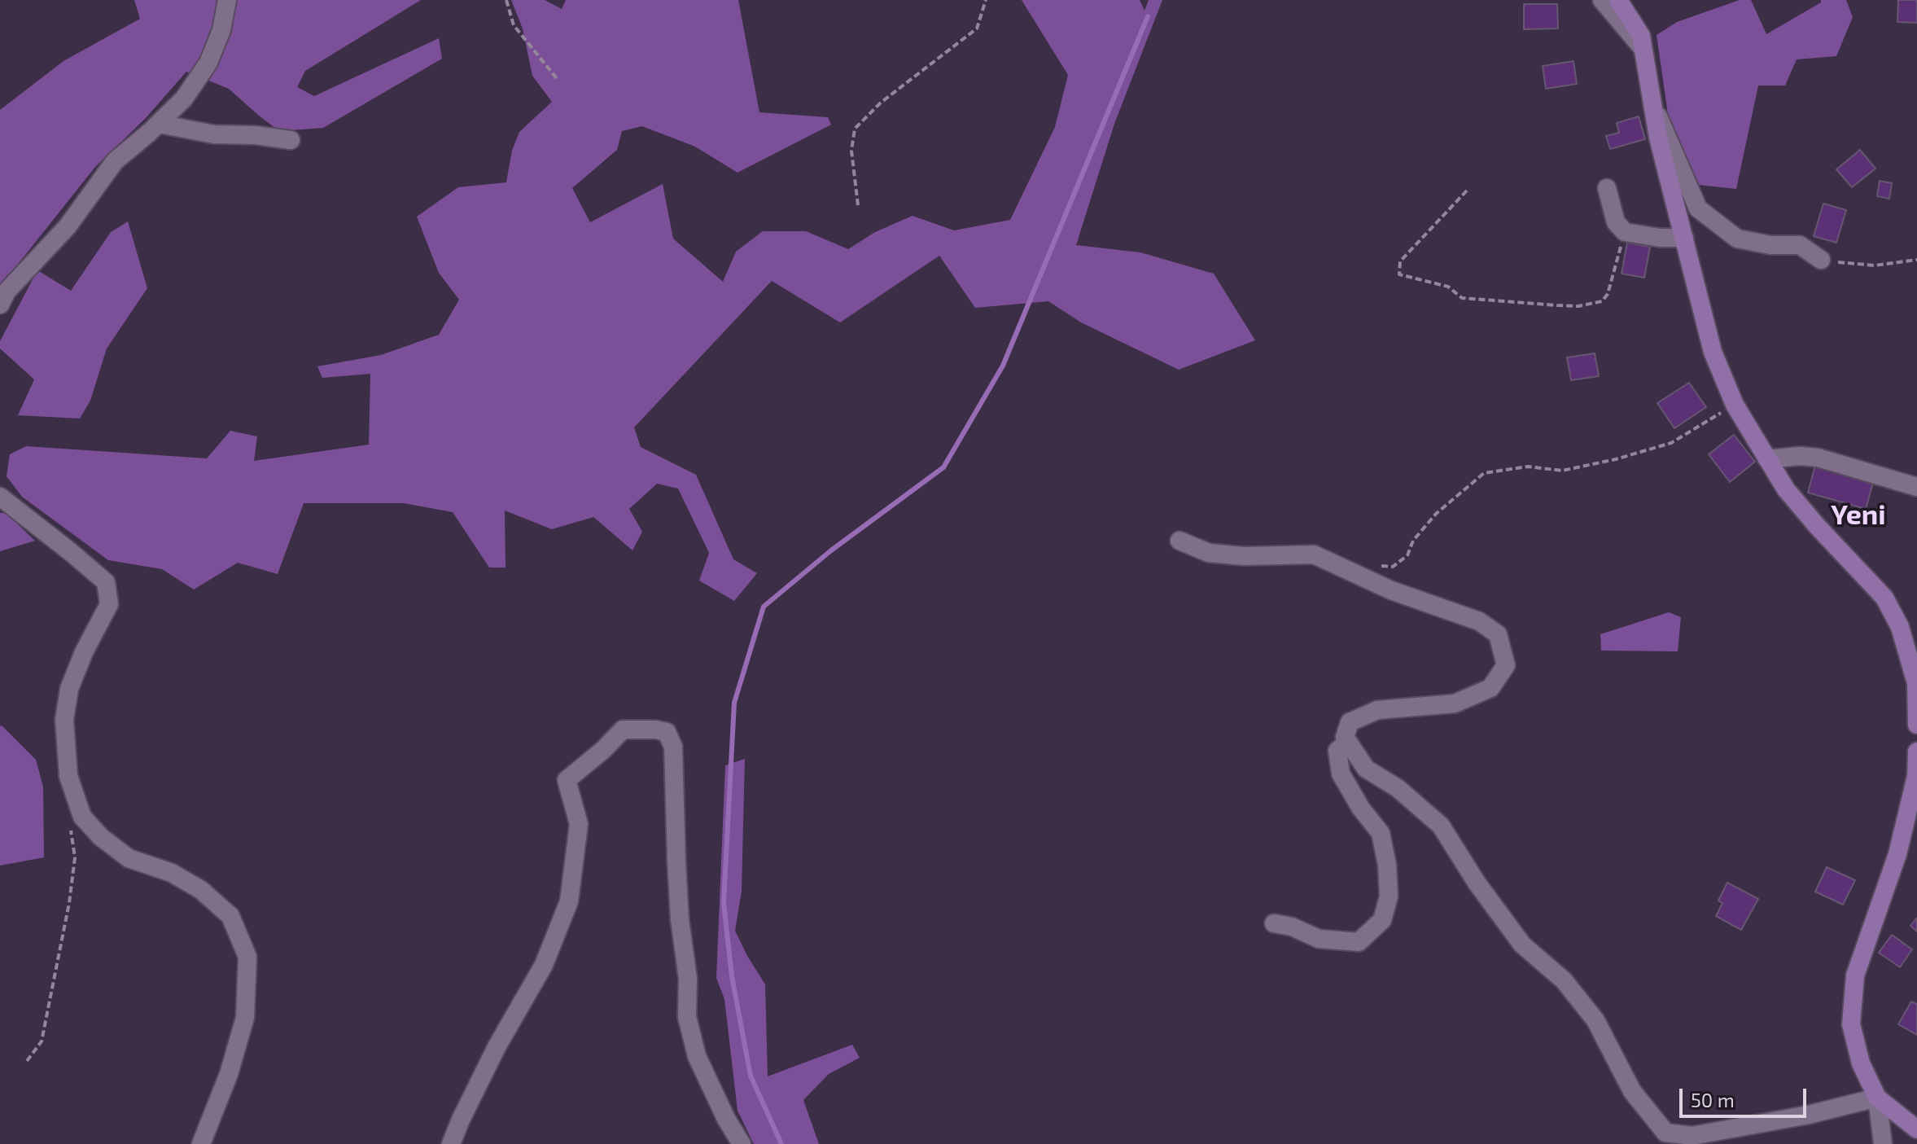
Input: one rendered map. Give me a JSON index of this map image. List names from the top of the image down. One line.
{"districts":["Yeni"],"scale_bar":"50 m"}
